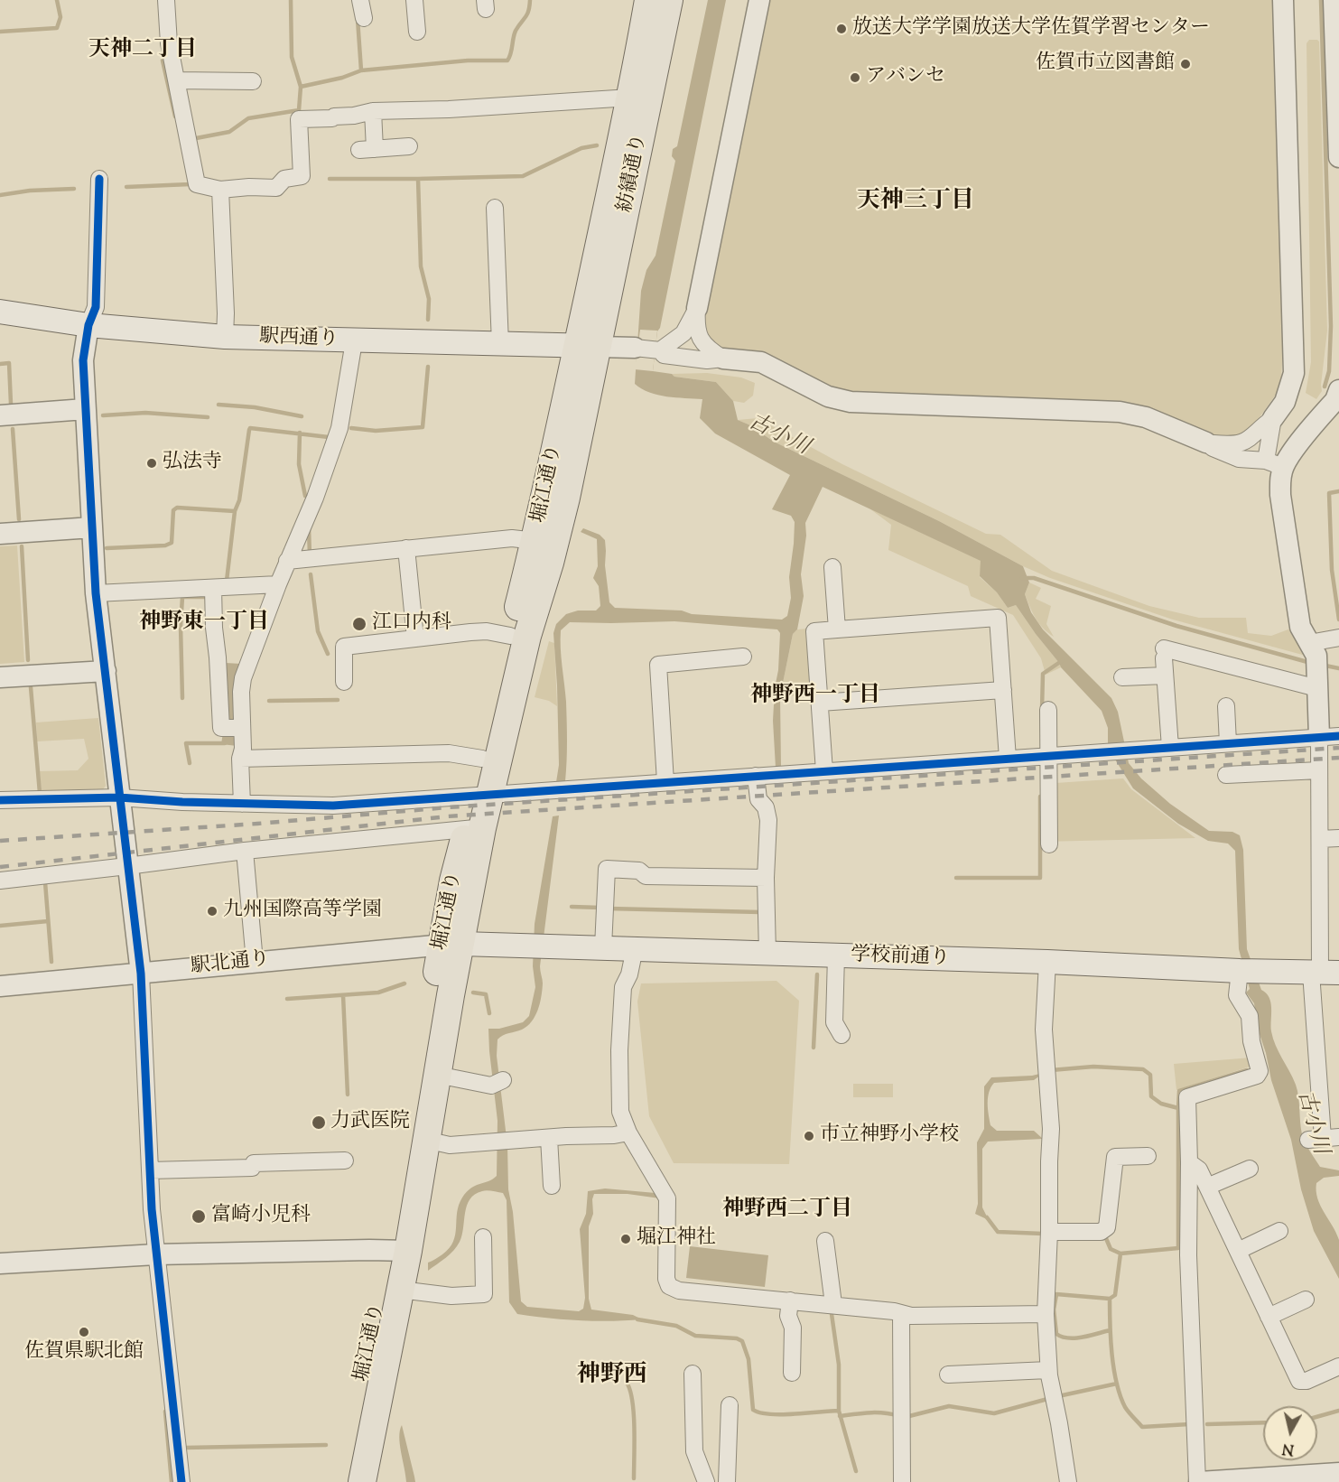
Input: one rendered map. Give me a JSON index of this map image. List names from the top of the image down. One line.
{"streets":{"highway":["紡績通り","堀江通り"],"main road":["駅西通り","学校前通り"],"street":["駅北通り"]},"crossings":[["紡績通り","駅西通り"],["紡績通り","堀江通り"],["駅西通り","堀江通り"],["堀江通り","学校前通り"],["堀江通り","駅北通り"],["学校前通り","駅北通り"]],"districts":["天神二丁目","天神三丁目","神野東一丁目","神野西一丁目","神野西二丁目","神野西"],"water":["古小川"],"places":["放送大学学園放送大学佐賀学習センター","佐賀市立図書館","アバンセ","弘法寺","江口内科","九州国際高等学園","力武医院","市立神野小学校","富崎小児科","堀江神社","佐賀県駅北館"],"north":"bottom"}
